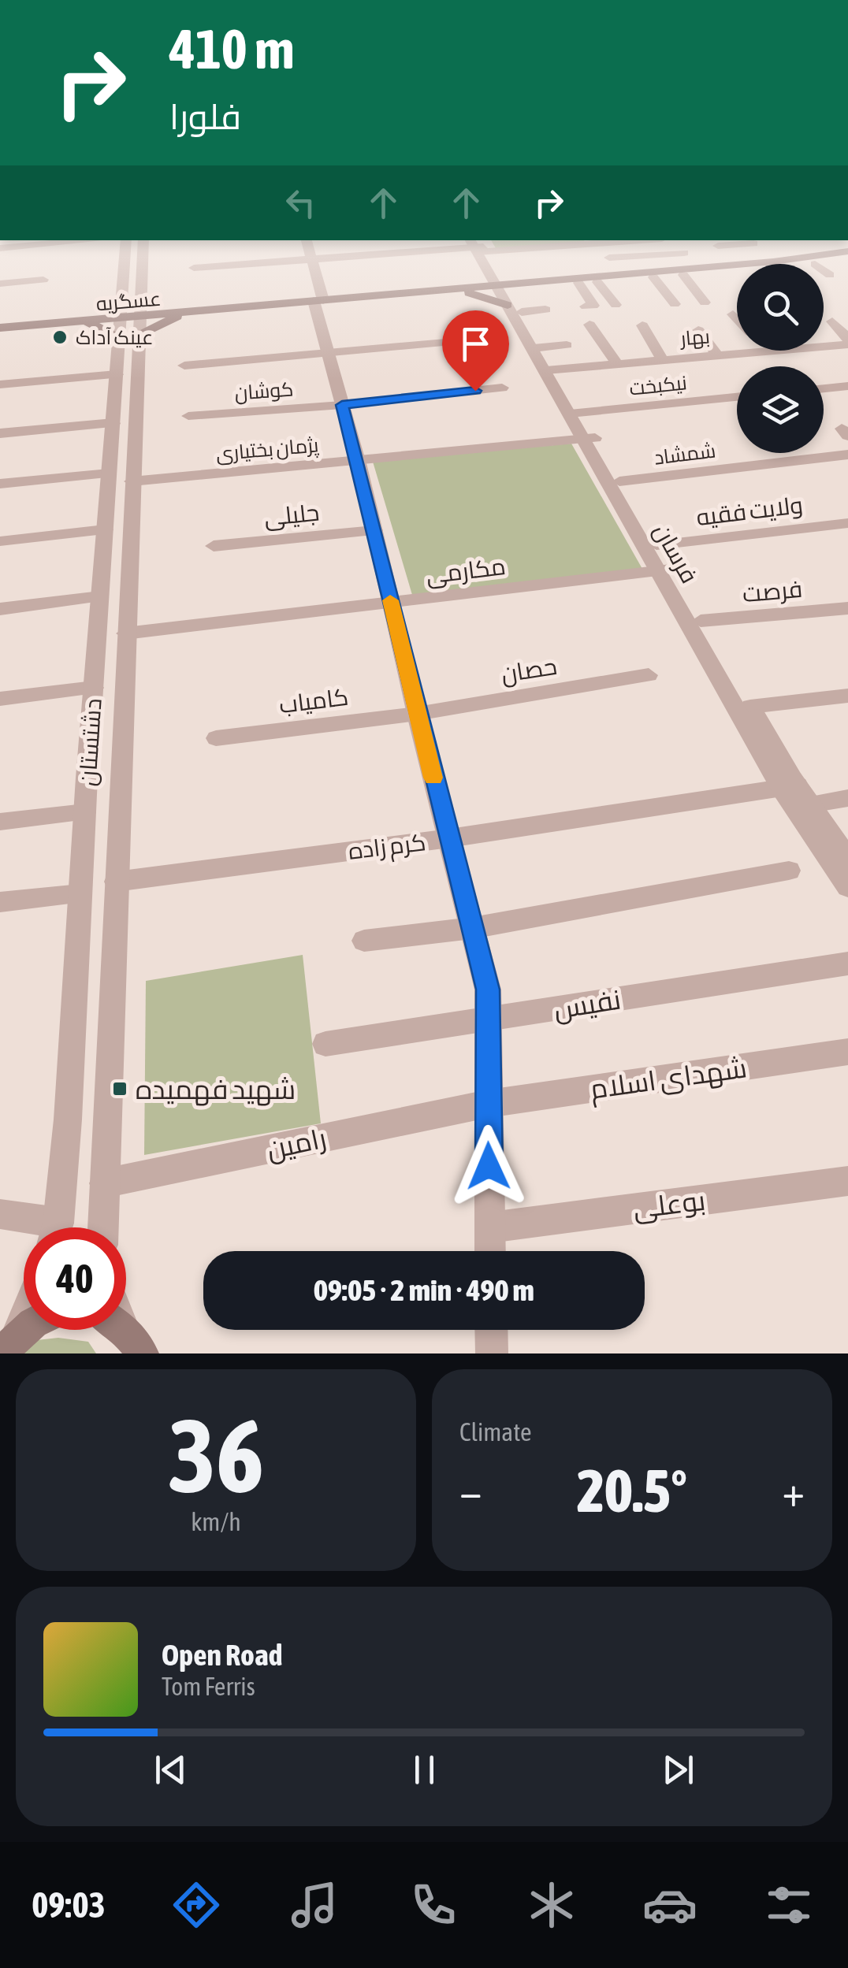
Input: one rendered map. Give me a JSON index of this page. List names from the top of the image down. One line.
{"streets":{"main road":["عسگریه"],"street":["بهار","نیکبخت","کوشان","پژمان بختیاری","شمشاد","ولایت فقیه","جلیلی","فرسان","مکارمی","فرصت","حصان","کامیاب","دشتستان","کرم زاده","نفیس","شهدای اسلام","رامین","بوعلی"]},"crossings":[["عسگریه","فرسان"],["عسگریه","دشتستان"],["بهار","فرسان"],["نیکبخت","فرسان"],["پژمان بختیاری","فرسان"],["پژمان بختیاری","دشتستان"],["شمشاد","فرسان"],["ولایت فقیه","فرسان"],["فرسان","مکارمی"],["فرسان","فرصت"],["فرسان","کرم زاده"],["مکارمی","دشتستان"],["حصان","کامیاب"],["دشتستان","کرم زاده"],["دشتستان","رامین"],["شهدای اسلام","رامین"]],"places":{"other":["عینک آداک"],"transit":["شهید فهمیده"]},"page":{"turn":["410 m","فلورا"],"limit":"40","trip":"09:05 · 2 min · 490 m","tile":[["36","km/h"],"Climate"],"heat":["−","20.5°","+"],"song":["Open Road","Tom Ferris"],"tabs":"09:03"}}
